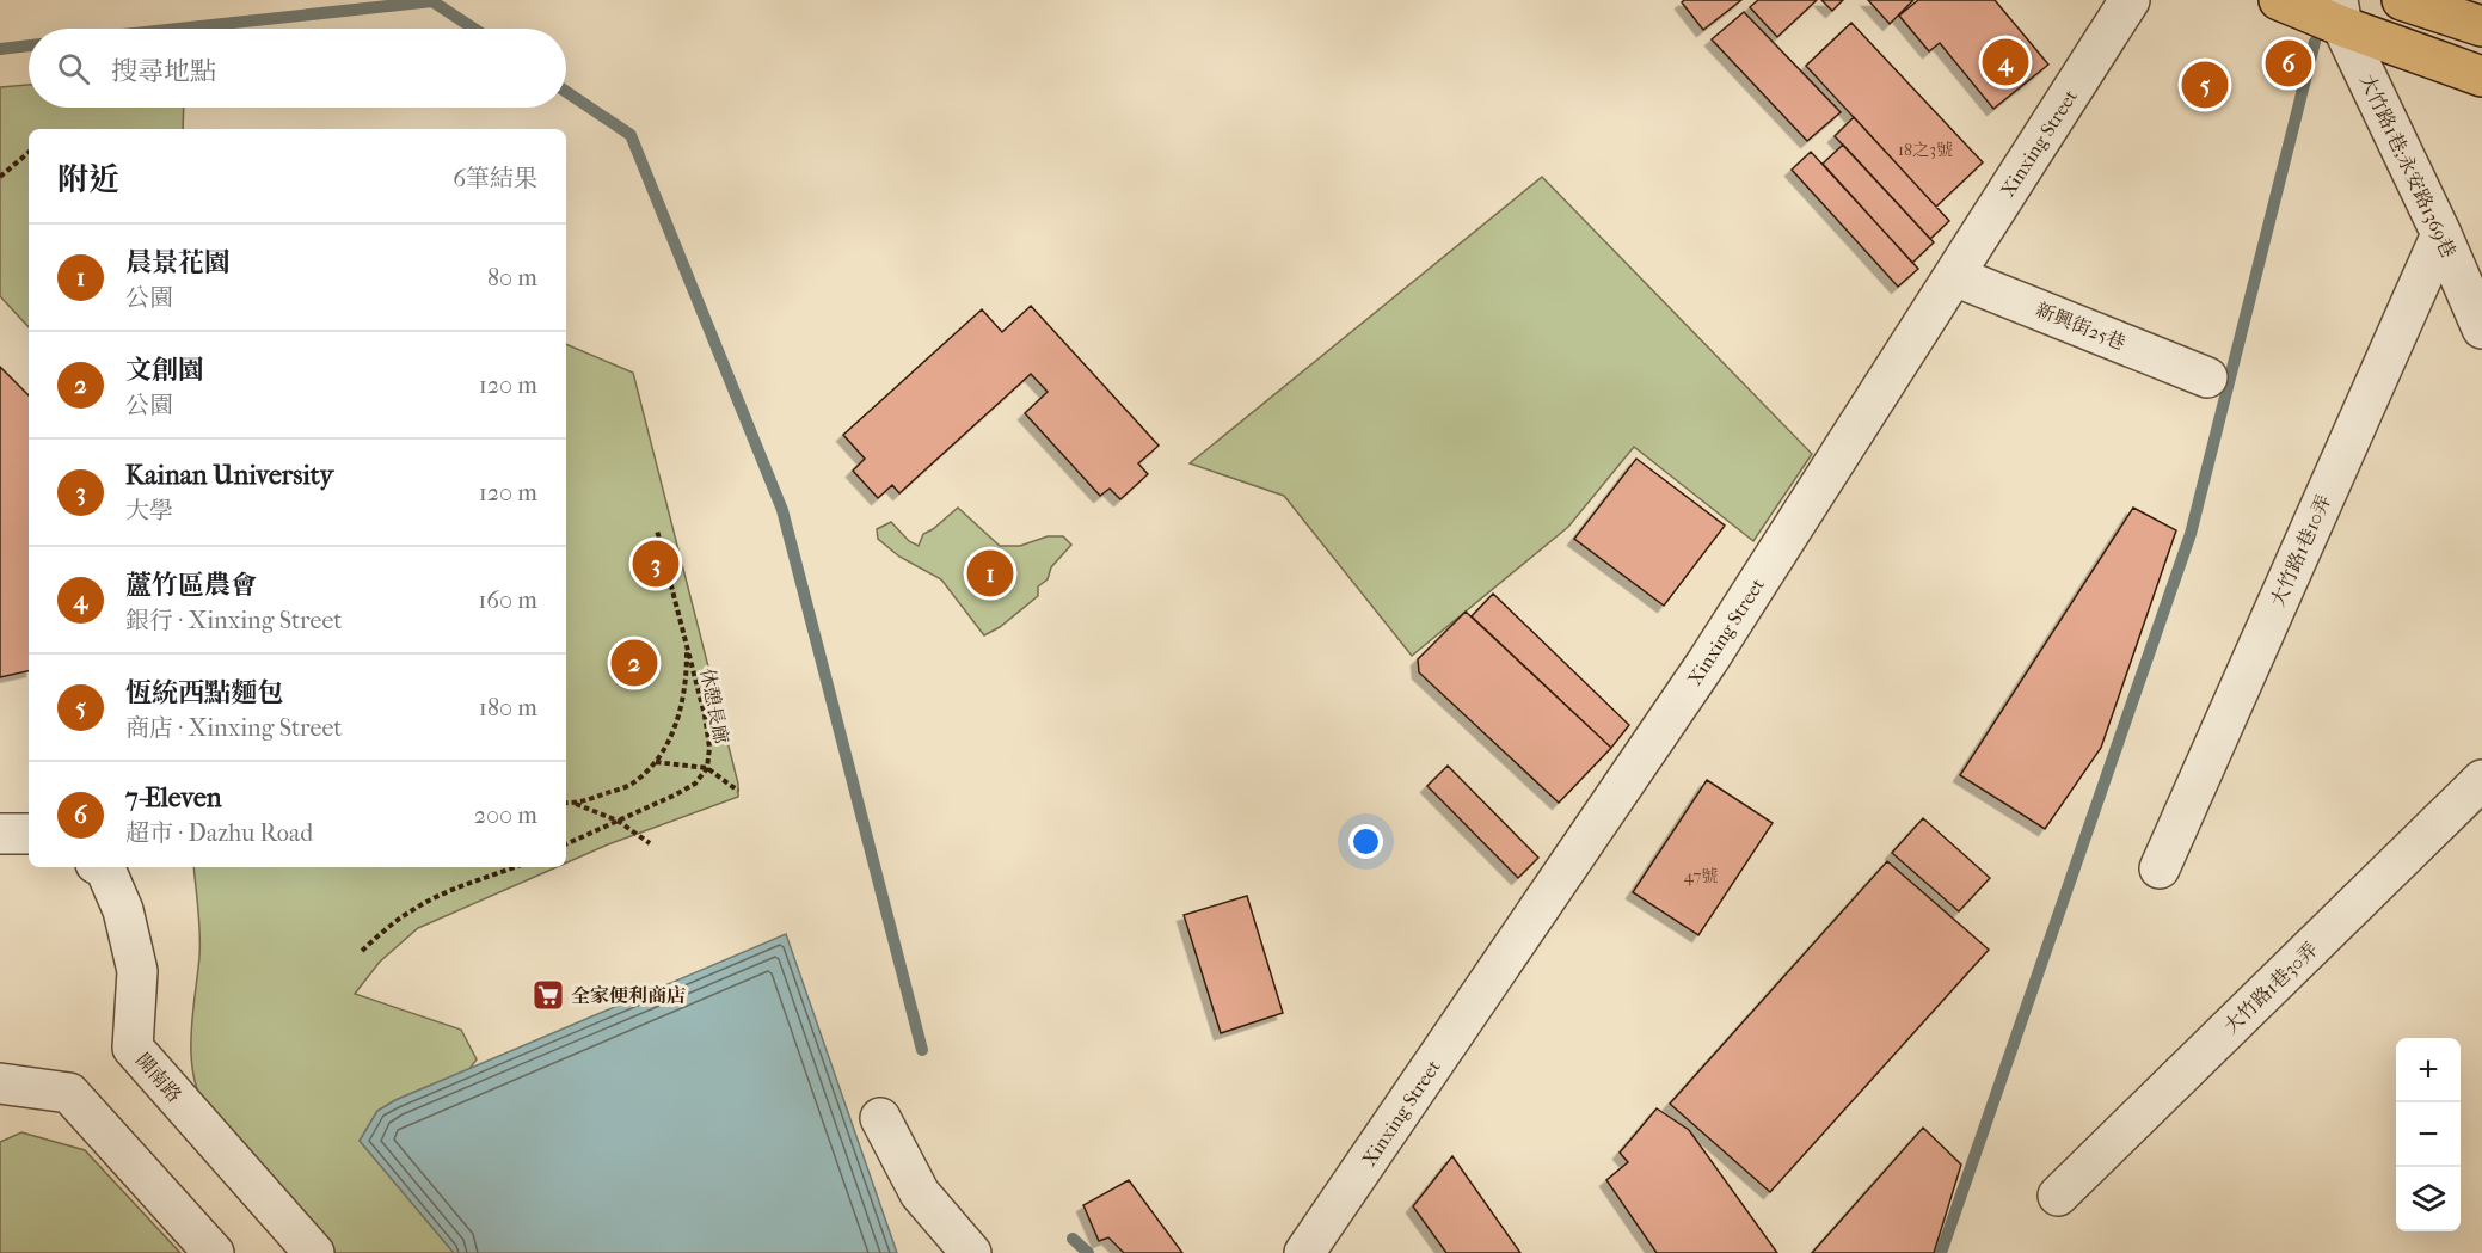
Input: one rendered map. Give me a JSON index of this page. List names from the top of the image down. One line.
{"streets":{"street":["Xinxing Street","大竹路1巷;永安路1369巷","新興街25巷","大竹路1巷10弄","大竹路1巷30弄","開南路"],"path":["休憩長廊"]},"crossings":[["Xinxing Street","新興街25巷"],["大竹路1巷;永安路1369巷","大竹路1巷10弄"]],"places":{"supermarket":["全家便利商店"]},"house_numbers":["18之3號","47號"],"page":{"search":"搜尋地點","pins":["4","6","5","3","1","2"],"heading":["附近","6筆結果"],"list":[{"mark":"1","name":"晨景花園","note":"公園","value":"80 m"},{"mark":"2","name":"文創園","note":"公園","value":"120 m"},{"mark":"3","name":"Kainan University","note":"大學","value":"120 m"},{"mark":"4","name":"蘆竹區農會","note":"銀行 · Xinxing Street","value":"160 m"},{"mark":"5","name":"恆統西點麵包","note":"商店 · Xinxing Street","value":"180 m"},{"mark":"6","name":"7-Eleven","note":"超市 · Dazhu Road","value":"200 m"}],"map_buttons":["+","−"]}}
